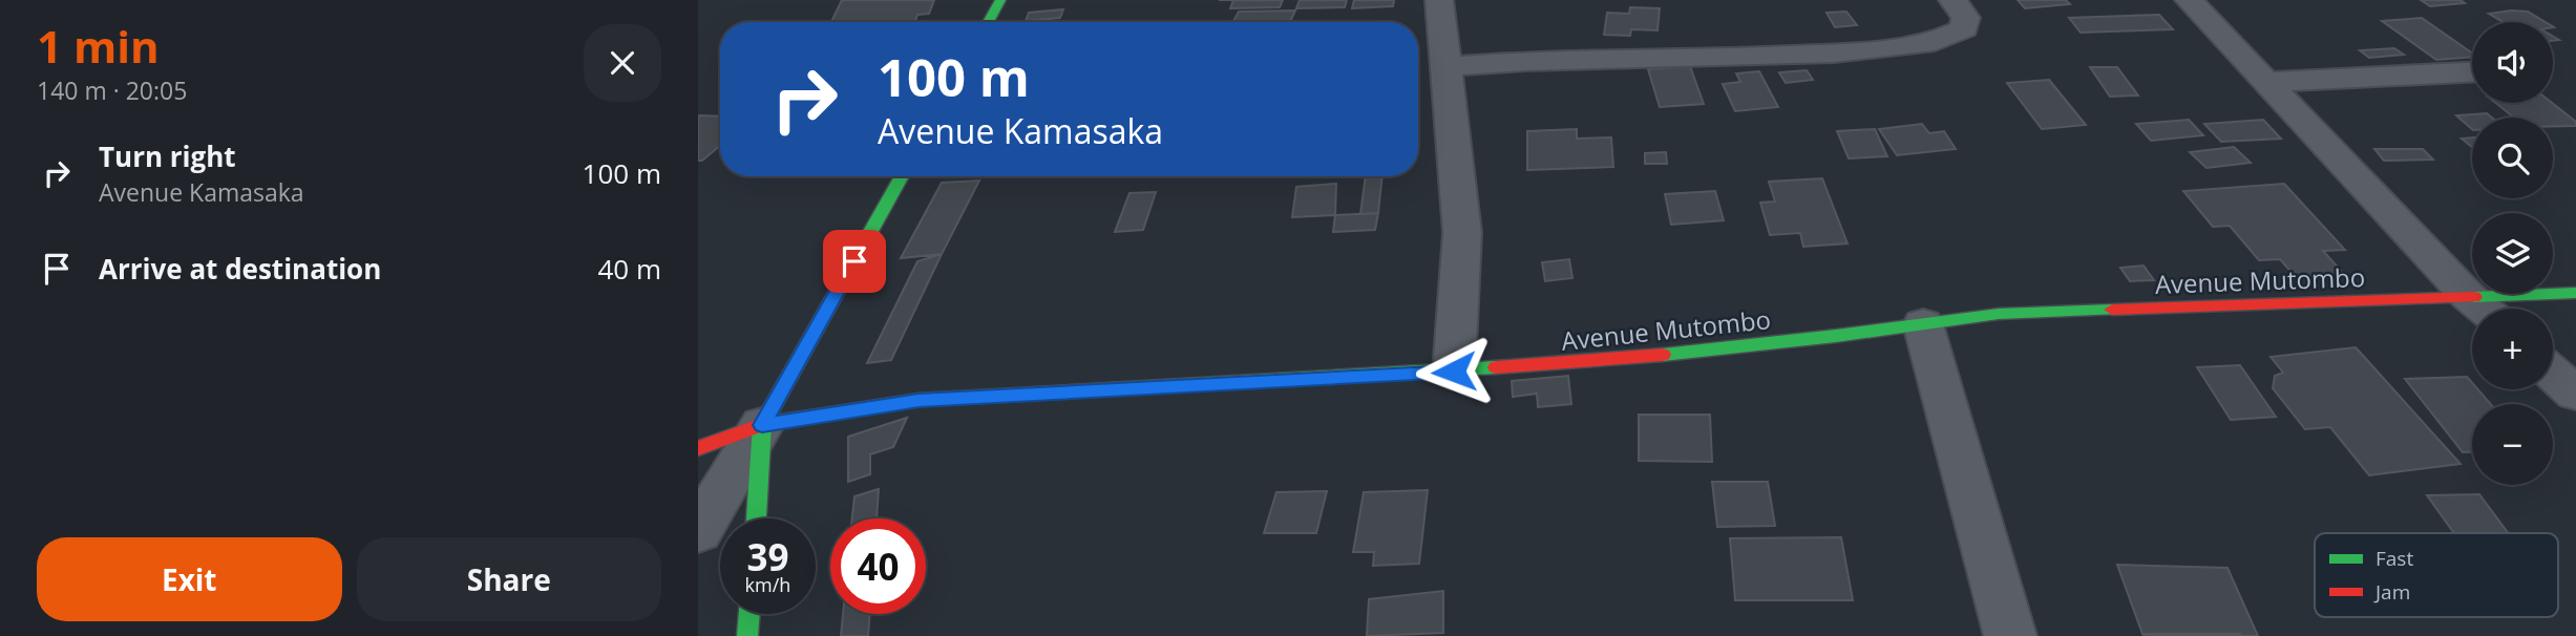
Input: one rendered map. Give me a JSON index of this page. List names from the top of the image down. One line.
{"streets":{"street":["Avenue Mutombo"]},"legend":["Fast","Jam"],"page":{"heading":["1 min","140 m · 20:05"],"map_buttons":["+","−"],"turn":["100 m","Avenue Kamasaka"],"list":[{"name":"Turn right","note":"Avenue Kamasaka","value":"100 m"},{"name":"Arrive at destination","value":"40 m"}],"speed":"39 km/h","limit":"40","buttons":["Exit","Share"]}}
